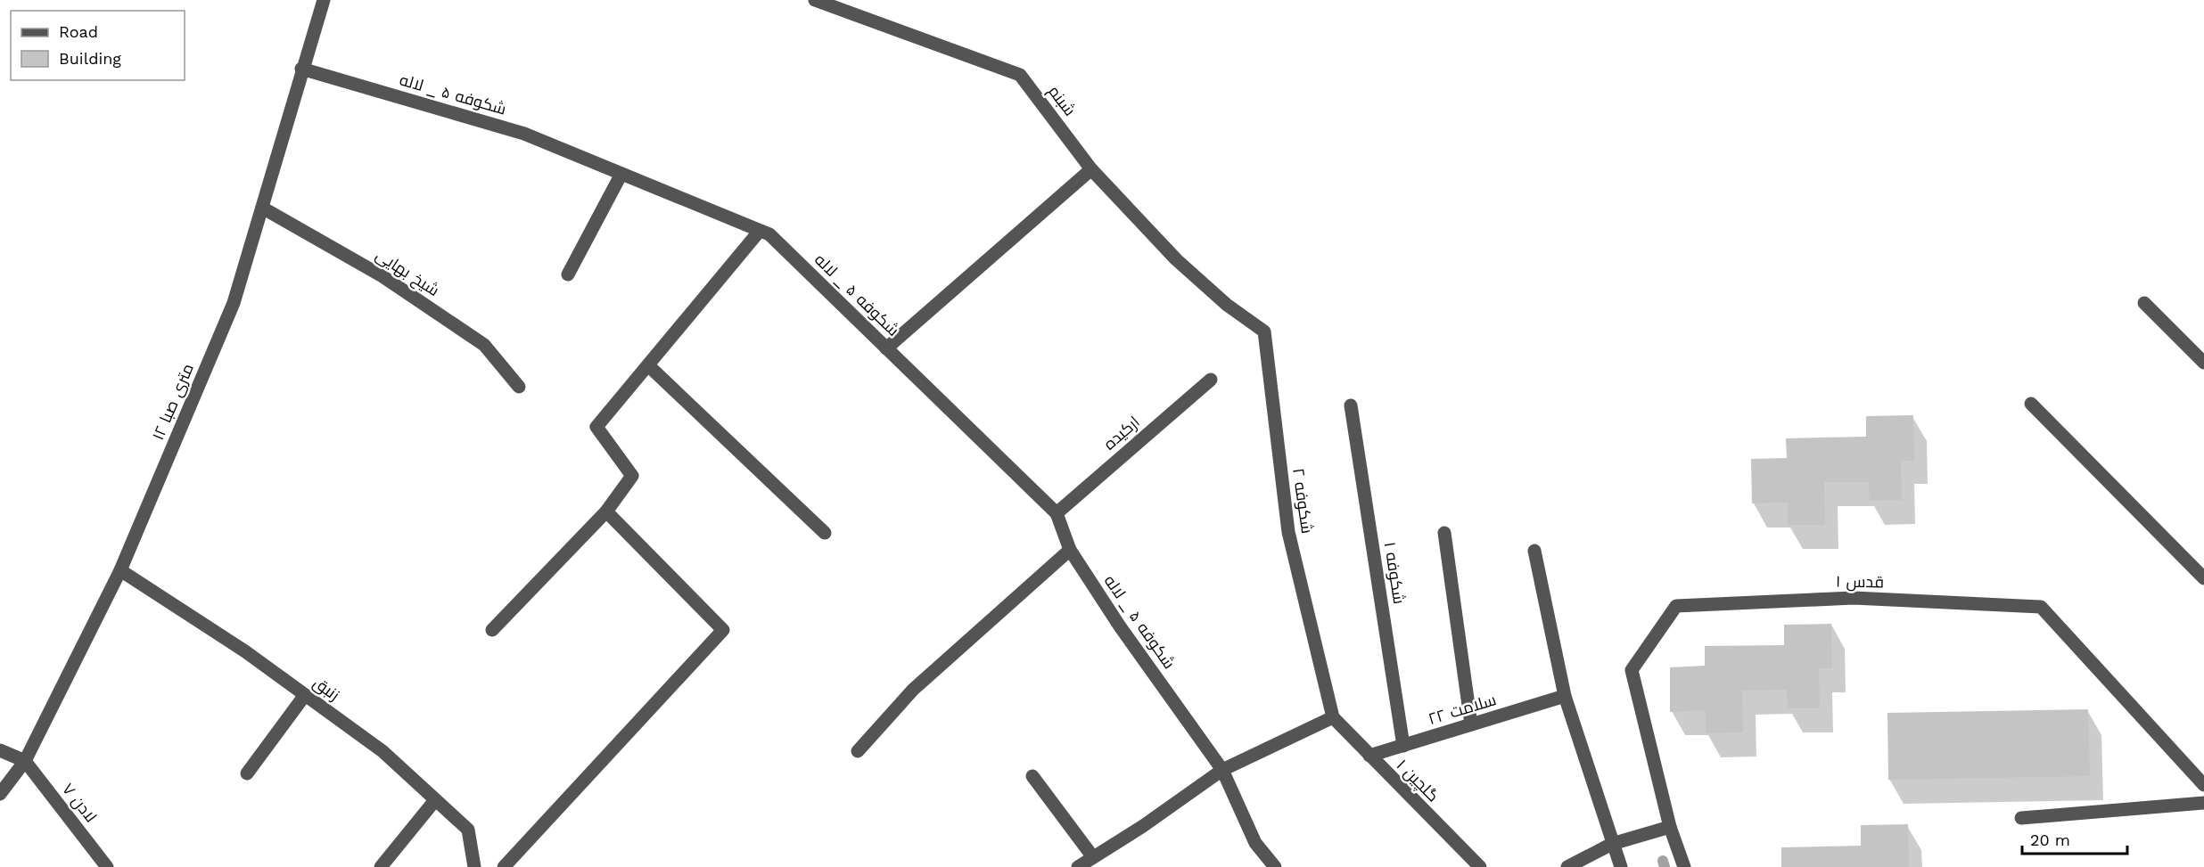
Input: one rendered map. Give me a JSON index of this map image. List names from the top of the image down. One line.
{"streets":{"street":["شکوفه ۵ _ لاله","شبنم","شیخ بهایی","۱۲ متری صبا","ارکیده","شکوفه ۲","شکوفه ۱","قدس ۱","زنبق","سلامت ۲۲","گلچین ۱","لادن ۷"]},"crossings":[["شکوفه ۵ _ لاله","۱۲ متری صبا"],["شکوفه ۵ _ لاله","ارکیده"],["شبنم","شکوفه ۲"],["شیخ بهایی","۱۲ متری صبا"],["۱۲ متری صبا","زنبق"],["۱۲ متری صبا","لادن ۷"],["شکوفه ۲","گلچین ۱"],["شکوفه ۱","سلامت ۲۲"],["سلامت ۲۲","گلچین ۱"]],"legend":["Road","Building"],"scale_bar":"20 m"}
